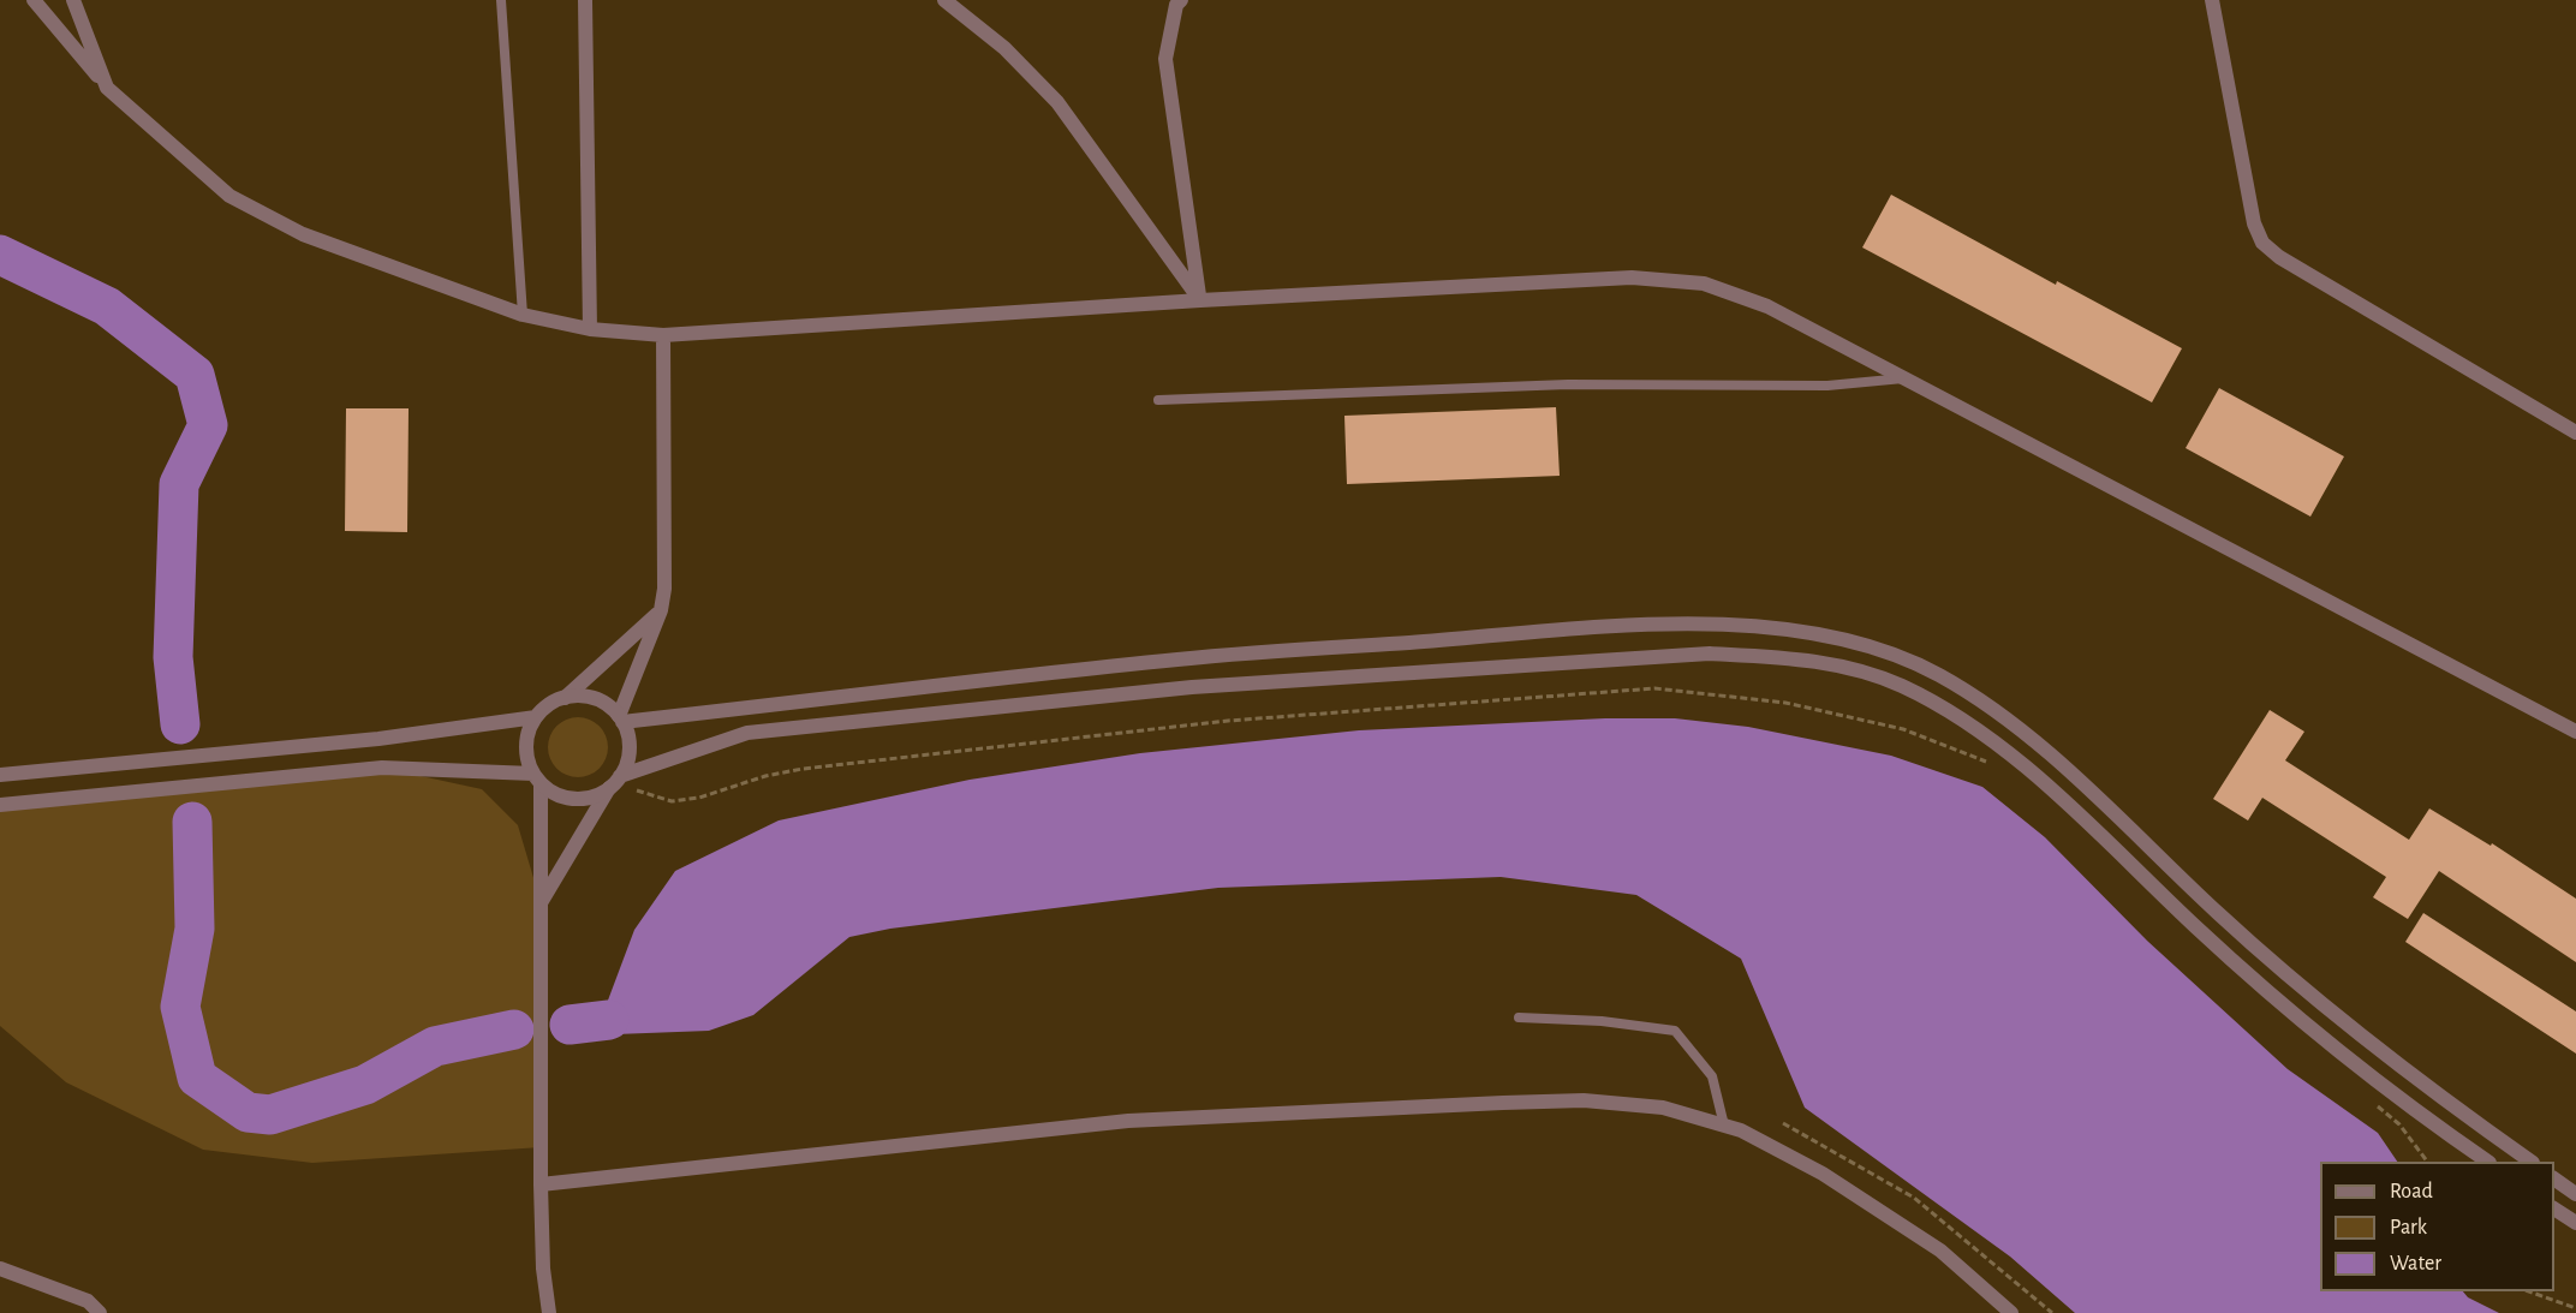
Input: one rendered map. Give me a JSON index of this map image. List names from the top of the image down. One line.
{"legend":["Road","Park","Water"]}
